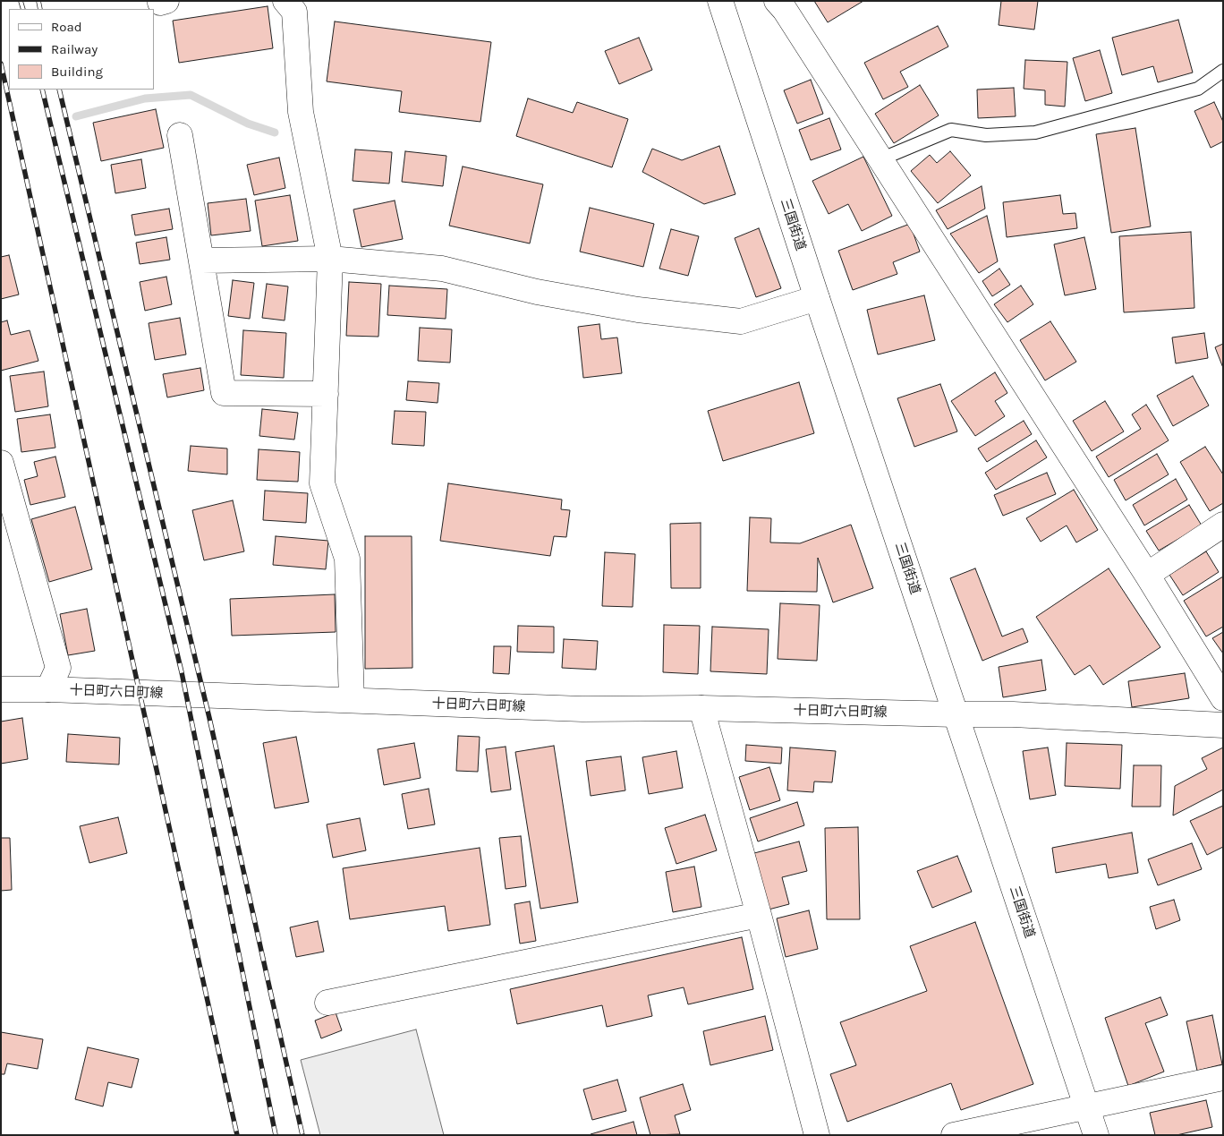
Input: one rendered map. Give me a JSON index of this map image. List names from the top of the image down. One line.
{"streets":{"main road":["三国街道","十日町六日町線"]},"crossings":[["三国街道","十日町六日町線"]],"legend":["Road","Railway","Building"]}
